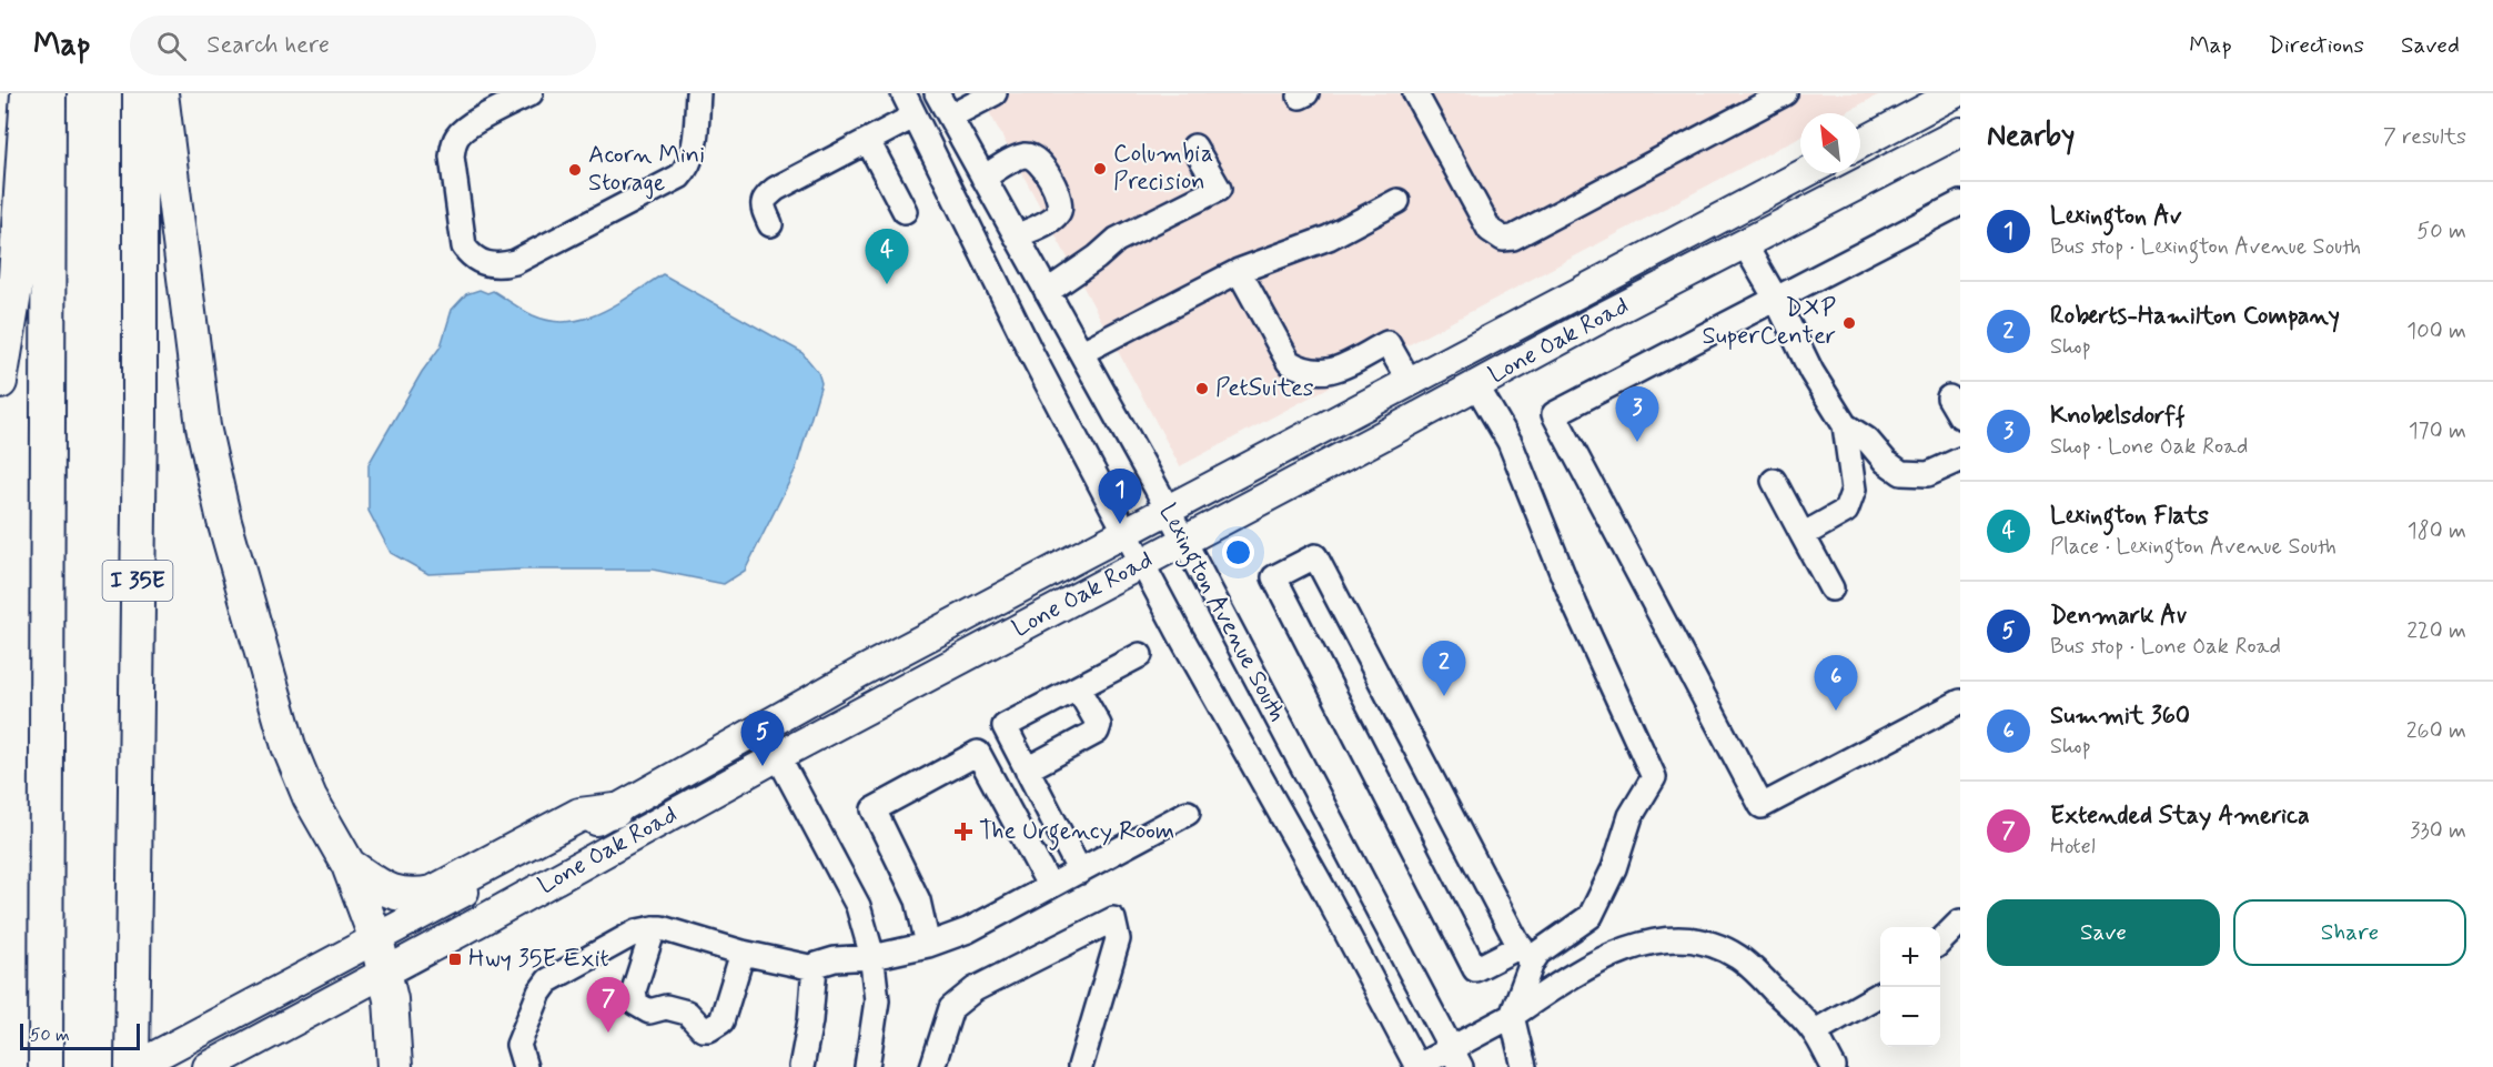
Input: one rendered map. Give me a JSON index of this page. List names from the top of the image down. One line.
{"streets":{"highway":["I 35E"],"main road":["Lone Oak Road"],"street":["Lexington Avenue South"]},"crossings":[["Lone Oak Road","I 35E"],["Lone Oak Road","Lexington Avenue South"]],"places":{"other":["Columbia Precision","Acorn Mini Storage","DXP SuperCenter","PetSuites"],"health":["The Urgency Room"],"transit":["Hwy 35E Exit"]},"scale_bar":"50 m","north":"top left","page":{"header":"Map","search":"Search here","nav":["Map","Directions","Saved"],"heading":["Nearby","7 results"],"list":[{"mark":"1","name":"Lexington Av","note":"Bus stop · Lexington Avenue South","value":"50 m"},{"mark":"2","name":"Roberts-Hamilton Company","note":"Shop","value":"100 m"},{"mark":"3","name":"Knobelsdorff","note":"Shop · Lone Oak Road","value":"170 m"},{"mark":"4","name":"Lexington Flats","note":"Place · Lexington Avenue South","value":"180 m"},{"mark":"5","name":"Denmark Av","note":"Bus stop · Lone Oak Road","value":"220 m"},{"mark":"6","name":"Summit 360","note":"Shop","value":"260 m"},{"mark":"7","name":"Extended Stay America","note":"Hotel","value":"330 m"}],"pins":["4","3","1","2","6","5","7"],"buttons":["Save","Share"],"map_buttons":["+","−"],"scale":"50 m"}}
